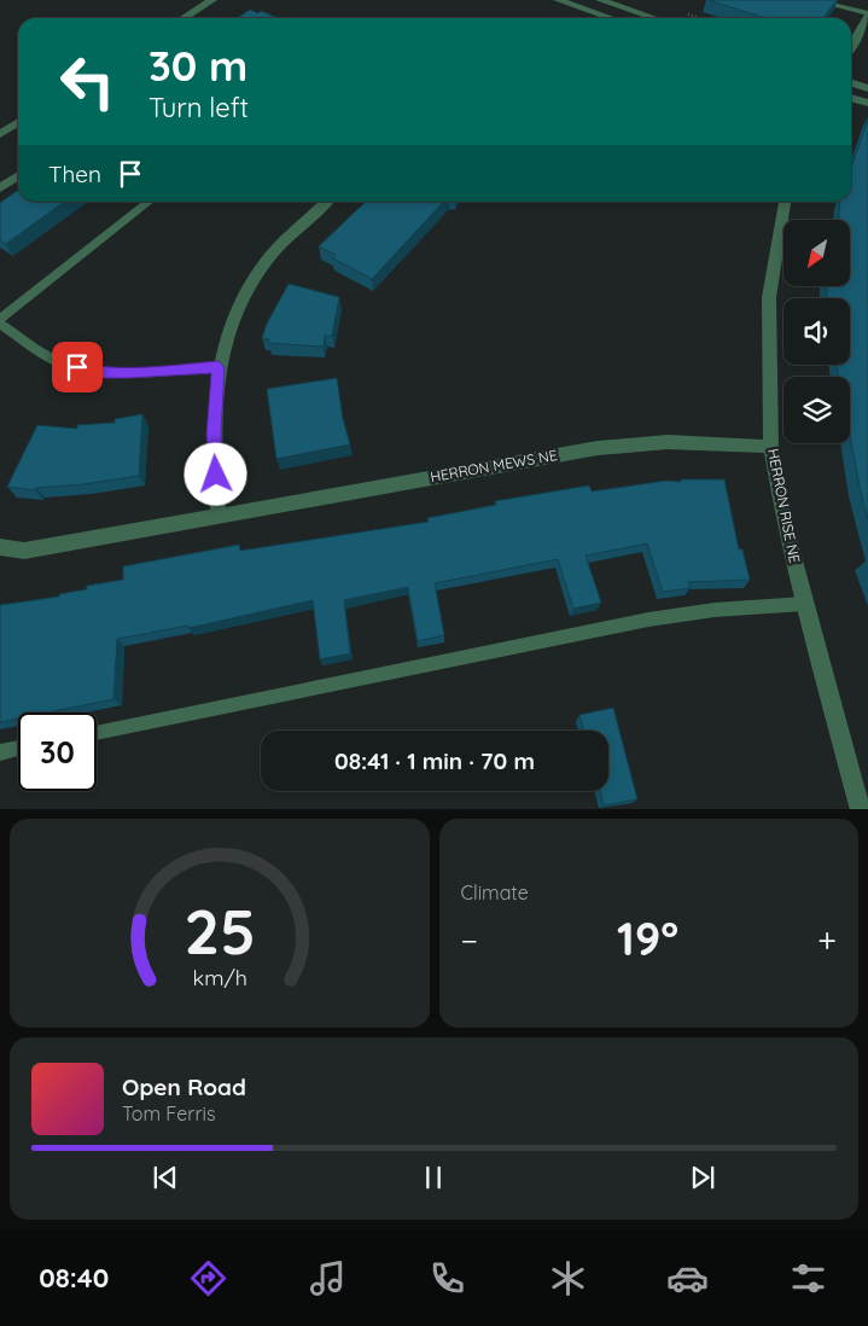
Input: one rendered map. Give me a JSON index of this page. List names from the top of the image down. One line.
{"streets":{"street":["HERRON MEWS NE","HERRON RISE NE"]},"crossings":[["HERRON MEWS NE","HERRON RISE NE"]],"north":"bottom left","page":{"turn":["30 m","Turn left"],"then":"Then","limit":"30","trip":"08:41 · 1 min · 70 m","tile":"Climate","heat":["−","19°","+"],"song":["Open Road","Tom Ferris"],"tabs":"08:40","gauge":["25","km/h"]}}
